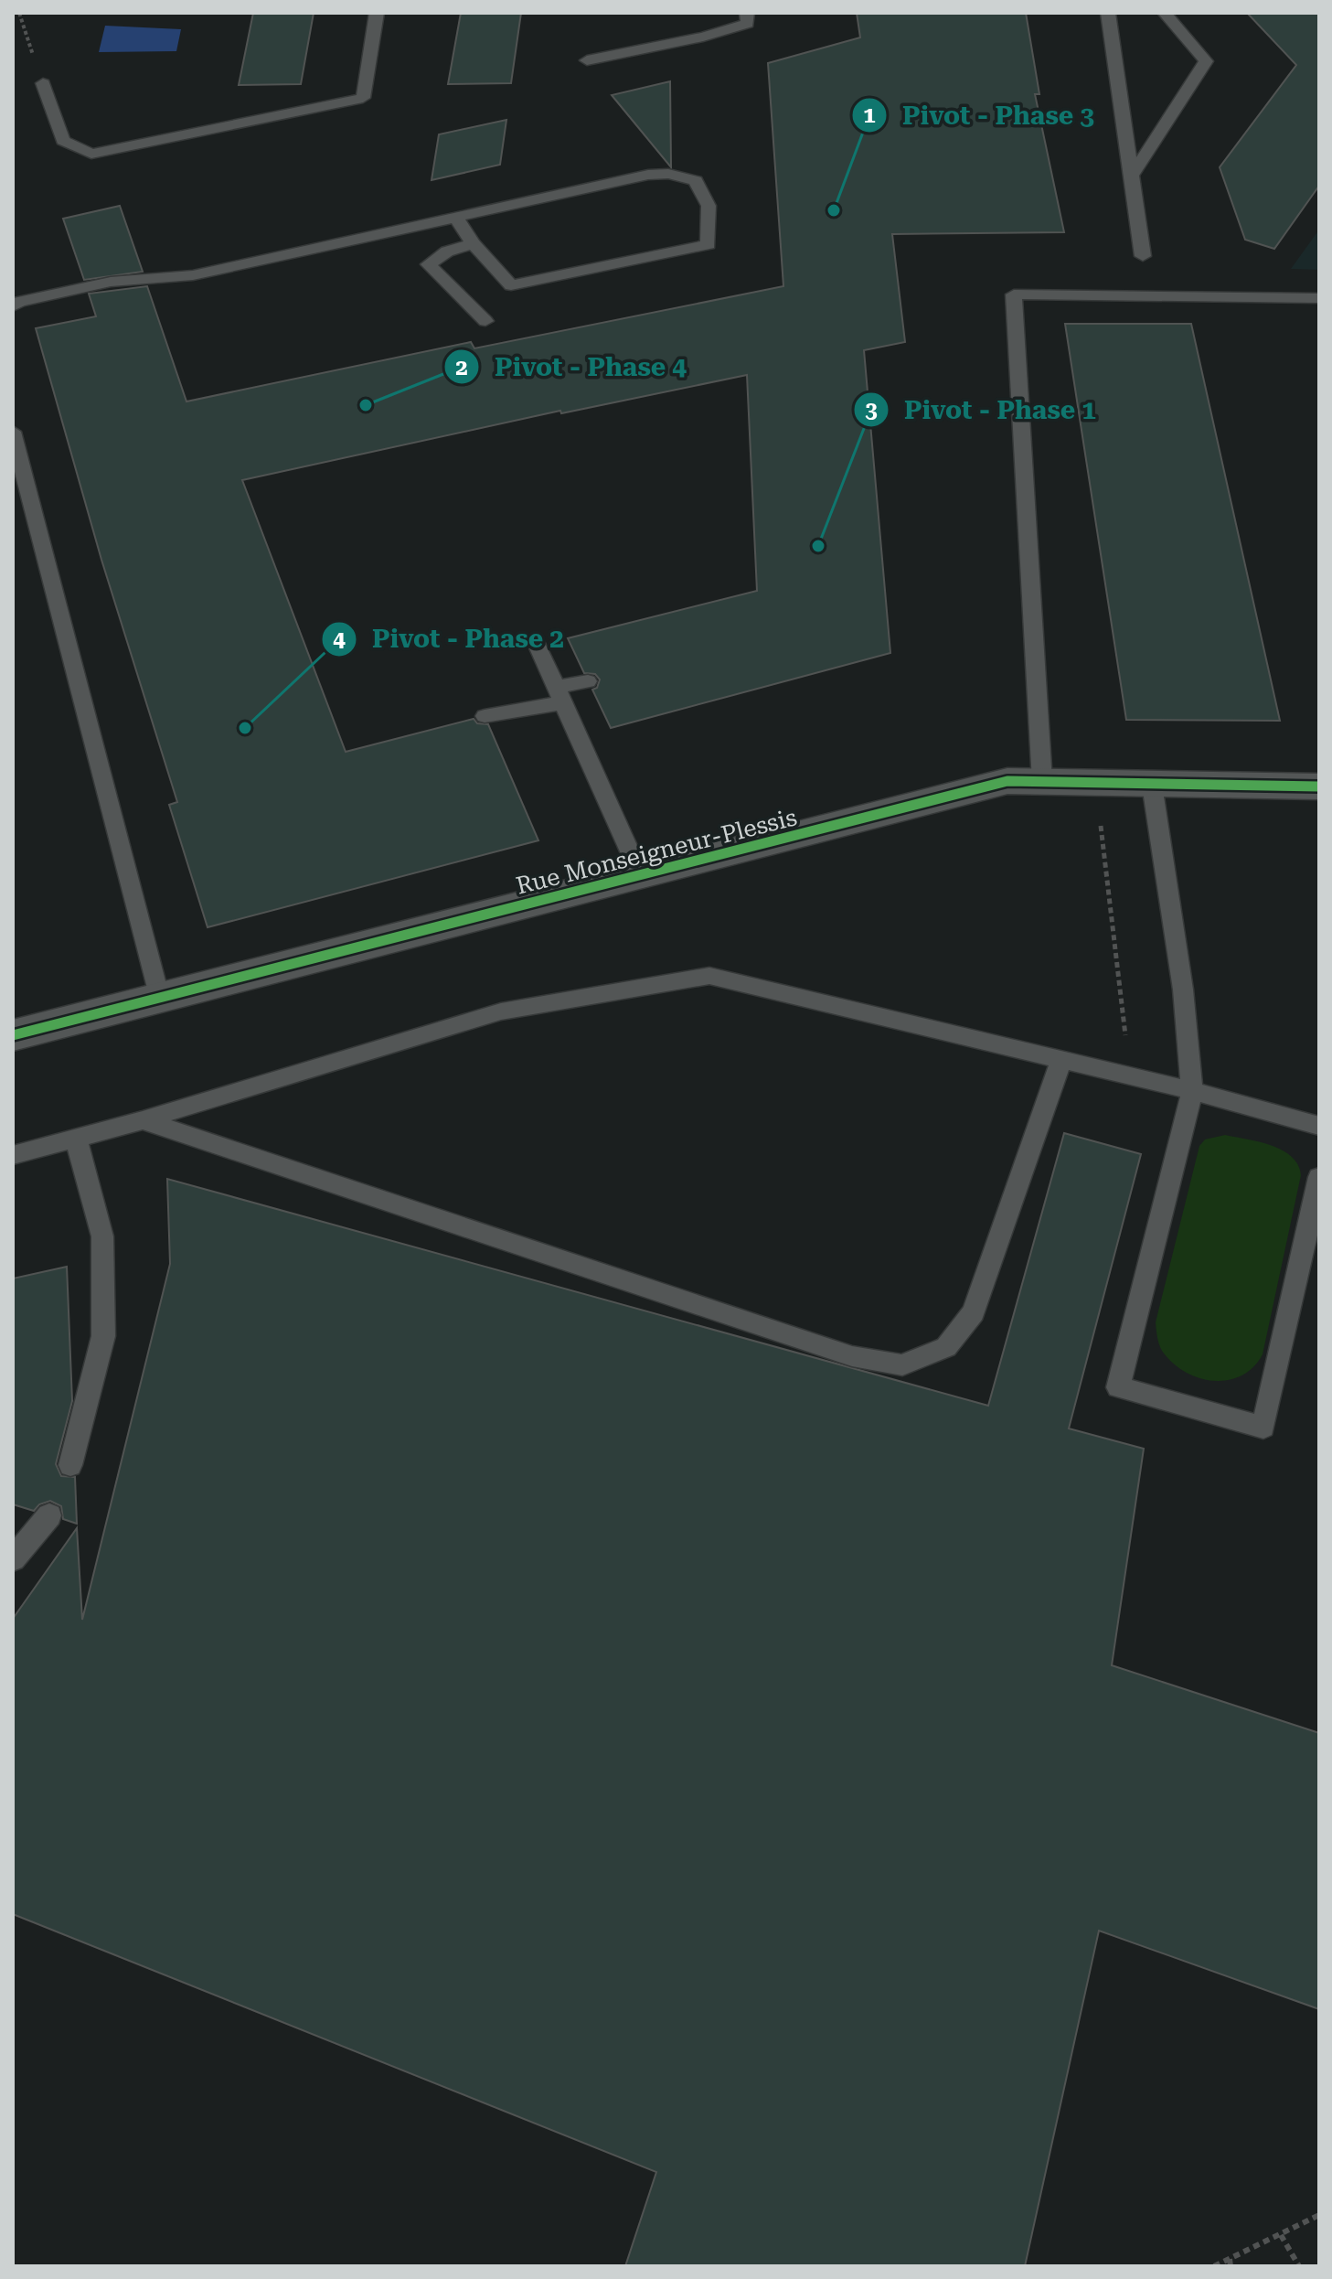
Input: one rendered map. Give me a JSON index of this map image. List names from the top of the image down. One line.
{"streets":{"street":["Rue Monseigneur-Plessis"]},"places":["Pivot - Phase 3","Pivot - Phase 4","Pivot - Phase 1","Pivot - Phase 2"]}
